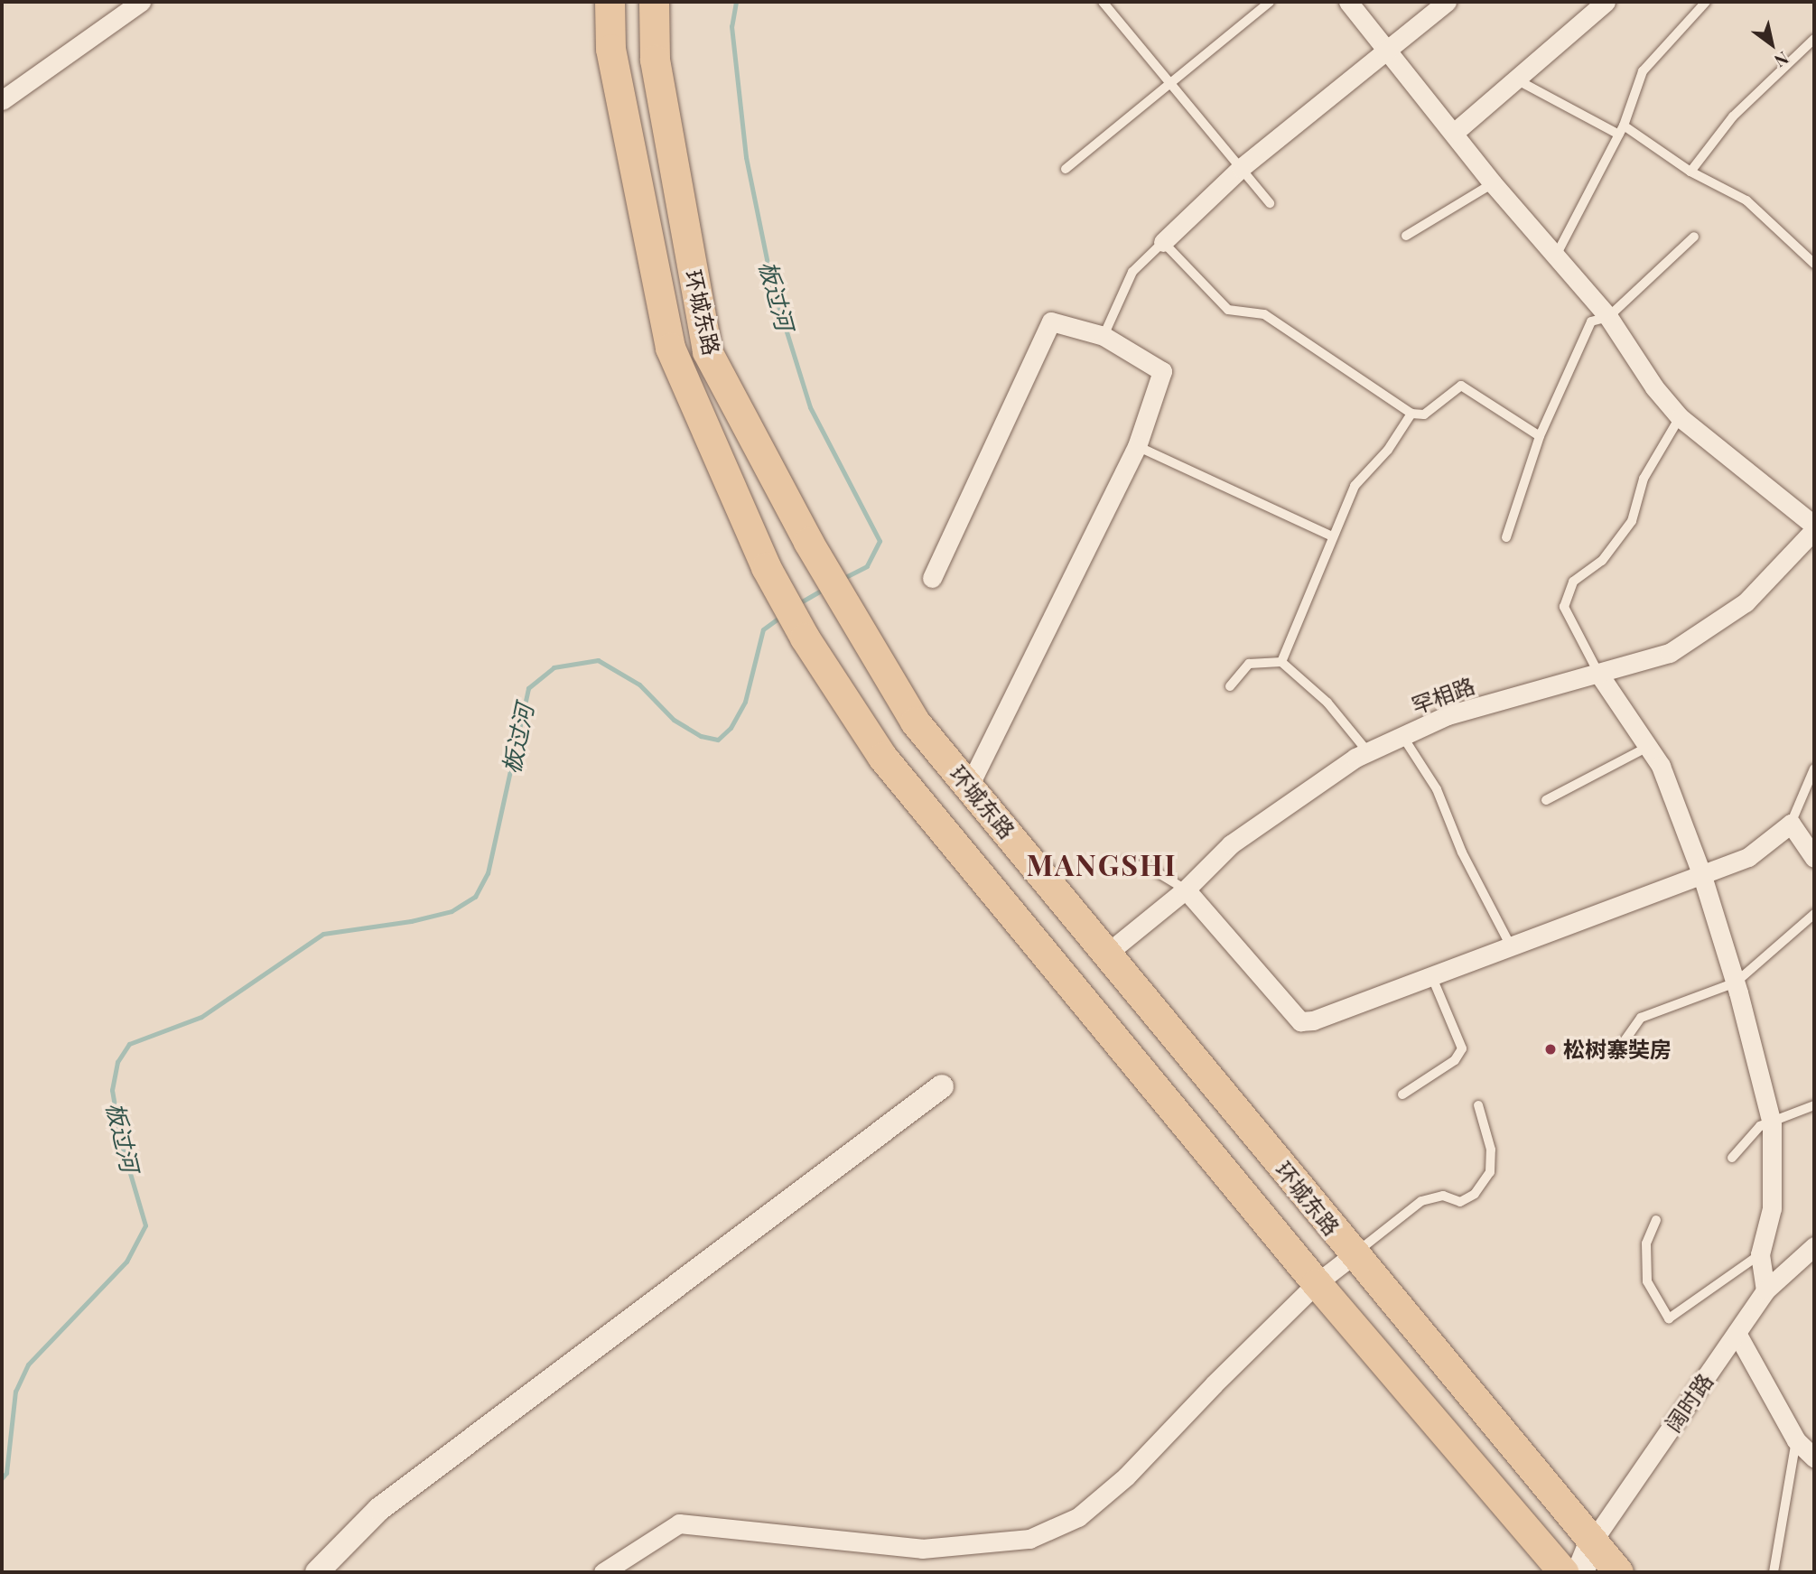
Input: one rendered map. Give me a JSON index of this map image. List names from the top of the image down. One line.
{"streets":{"main road":["环城东路","阔时路"],"street":["罕相路"]},"crossings":[["环城东路","罕相路"],["环城东路","阔时路"]],"districts":["MANGSHI"],"water":["板过河"],"places":["松树寨奘房"],"north":"bottom right"}
